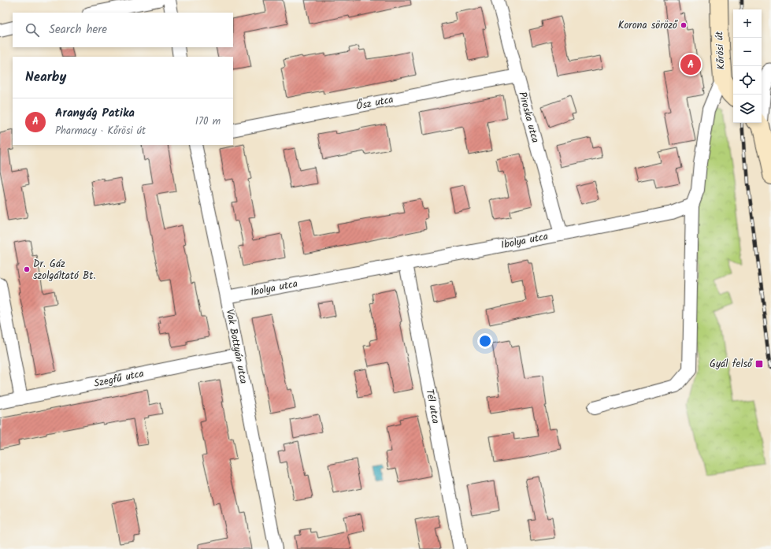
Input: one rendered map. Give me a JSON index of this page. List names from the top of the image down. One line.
{"streets":{"main road":["Kőrösi út"],"street":["Ősz utca","Piroska utca","Ibolya utca","Vak Bottyán utca","Szegfű utca","Tél utca"]},"crossings":[["Ősz utca","Piroska utca"],["Piroska utca","Ibolya utca"],["Ibolya utca","Vak Bottyán utca"],["Ibolya utca","Tél utca"],["Vak Bottyán utca","Szegfű utca"]],"places":{"other":["Korona söröző","Dr. Gáz szolgáltató Bt."],"transit":["Gyál felső"]},"page":{"map_buttons":["+","−"],"search":"Search here","pins":"A","heading":"Nearby","list":[{"mark":"A","name":"Aranyág Patika","note":"Pharmacy · Kőrösi út","value":"170 m"}]}}
